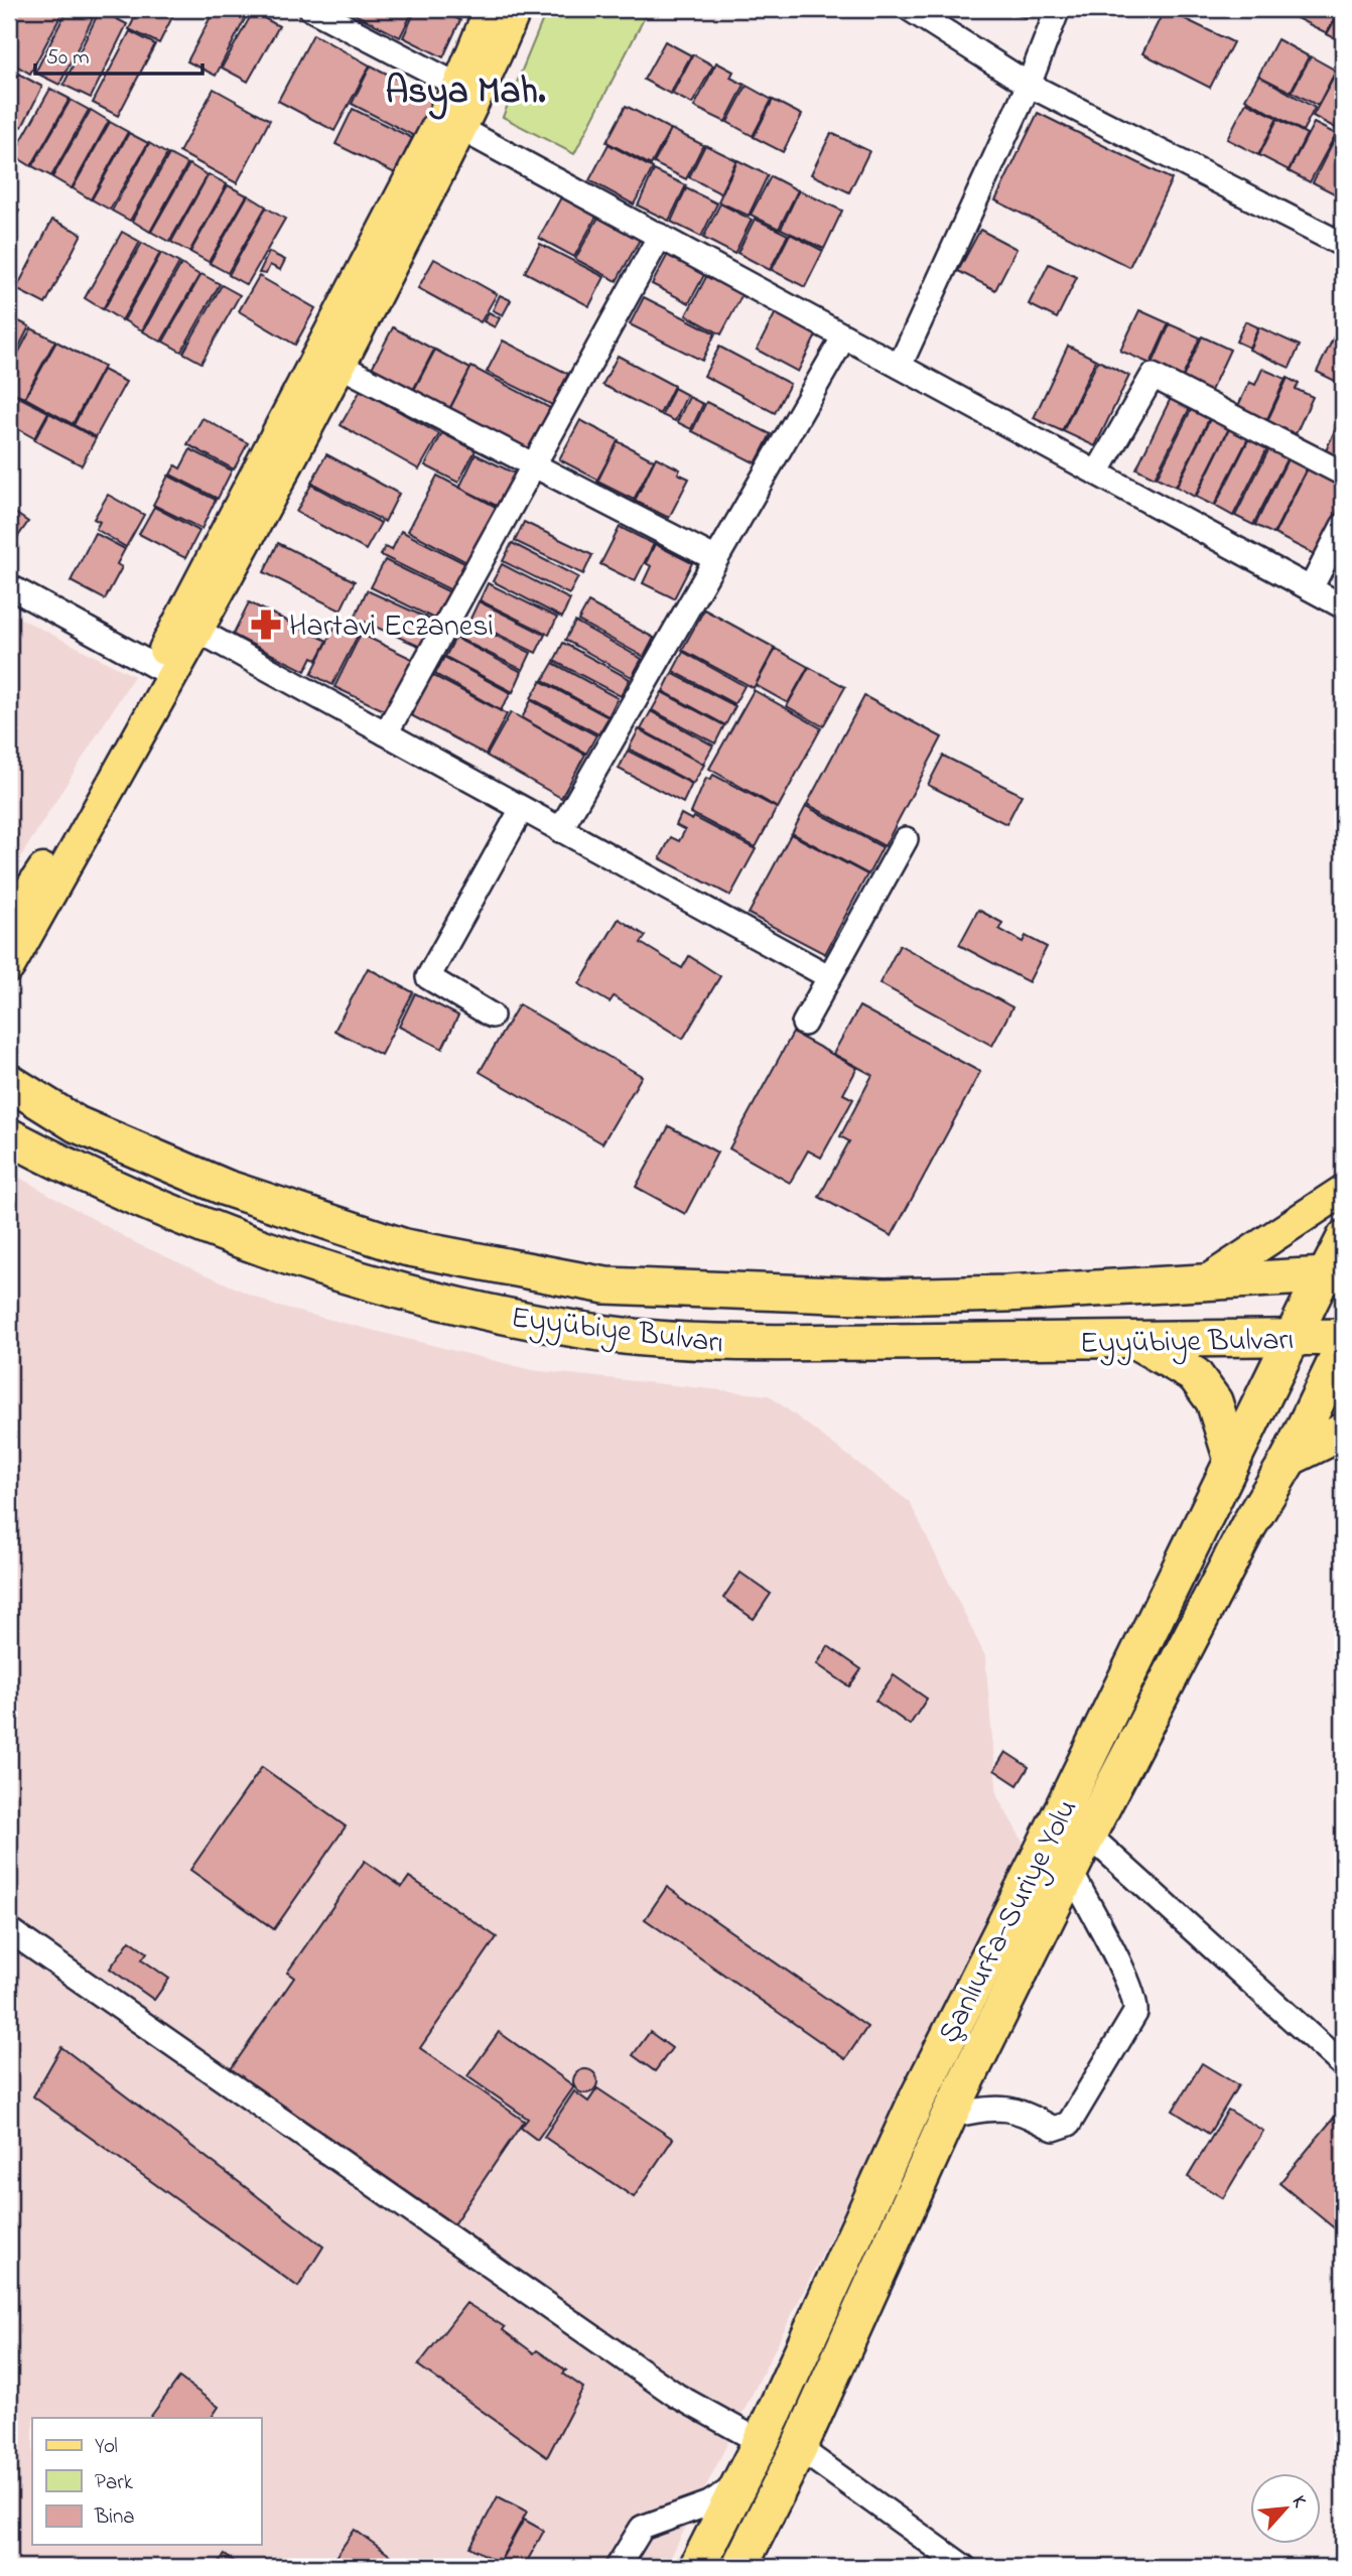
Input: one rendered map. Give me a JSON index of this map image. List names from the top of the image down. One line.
{"streets":{"highway":["Eyyübiye Bulvarı","Şanlıurfa-Suriye Yolu"]},"crossings":[["Eyyübiye Bulvarı","Şanlıurfa-Suriye Yolu"]],"districts":["Asya Mah."],"places":{"pharmacy":["Hartavi Eczanesi"]},"legend":["Yol","Park","Bina"],"scale_bar":"50 m","north":"top right"}
